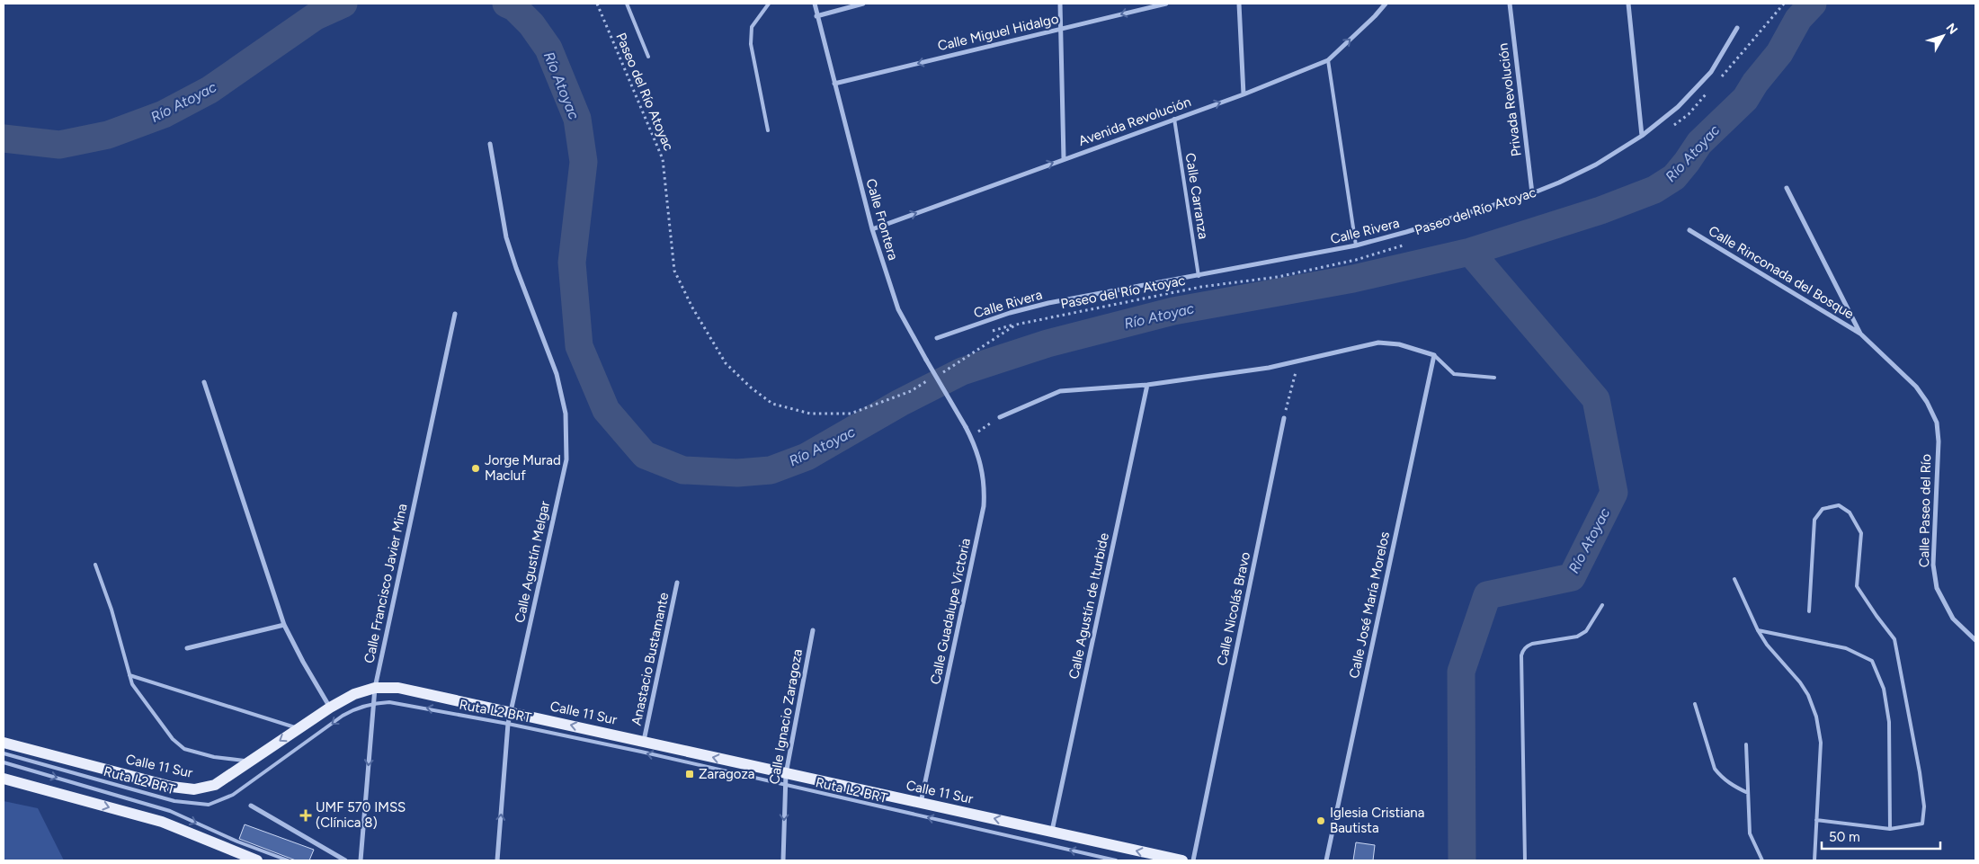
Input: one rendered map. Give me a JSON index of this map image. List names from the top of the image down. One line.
{"streets":{"main road":["Calle 11 Sur"],"street":["Calle Miguel Hidalgo","Privada Revolución","Avenida Revolución","Calle Frontera","Calle Rivera","Calle Rinconada del Bosque","Calle Paseo del Río","Calle Agustín Melgar","Calle Francisco Javier Mina","Calle José María Morelos","Calle Agustín de Iturbide","Calle Nicolás Bravo","Calle Guadalupe Victoria","Anastacio Bustamante","Calle Ignacio Zaragoza"],"lane":["Calle Carranza","Ruta L2 BRT"],"path":["Paseo del Río Atoyac"]},"crossings":[["Calle Miguel Hidalgo","Calle Frontera"],["Privada Revolución","Calle Rivera"],["Avenida Revolución","Calle Carranza"],["Avenida Revolución","Calle Frontera"],["Calle Carranza","Calle Rivera"],["Calle Frontera","Calle Guadalupe Victoria"],["Calle Rinconada del Bosque","Calle Paseo del Río"],["Calle Agustín Melgar","Ruta L2 BRT"],["Calle Agustín Melgar","Calle 11 Sur"],["Calle Francisco Javier Mina","Ruta L2 BRT"],["Calle Francisco Javier Mina","Calle 11 Sur"],["Calle Agustín de Iturbide","Calle 11 Sur"],["Calle Guadalupe Victoria","Calle 11 Sur"],["Anastacio Bustamante","Calle 11 Sur"],["Ruta L2 BRT","Calle 11 Sur"],["Ruta L2 BRT","Calle Ignacio Zaragoza"],["Calle 11 Sur","Calle Ignacio Zaragoza"]],"one_way":["Calle Miguel Hidalgo","Avenida Revolución","Calle 11 Sur"],"water":["Río Atoyac"],"places":{"other":["Jorge Murad Macluf","Iglesia Cristiana Bautista"],"transit":["Zaragoza"],"health":["UMF 570 IMSS (Clínica 8)"]},"scale_bar":"50 m","north":"top right"}
